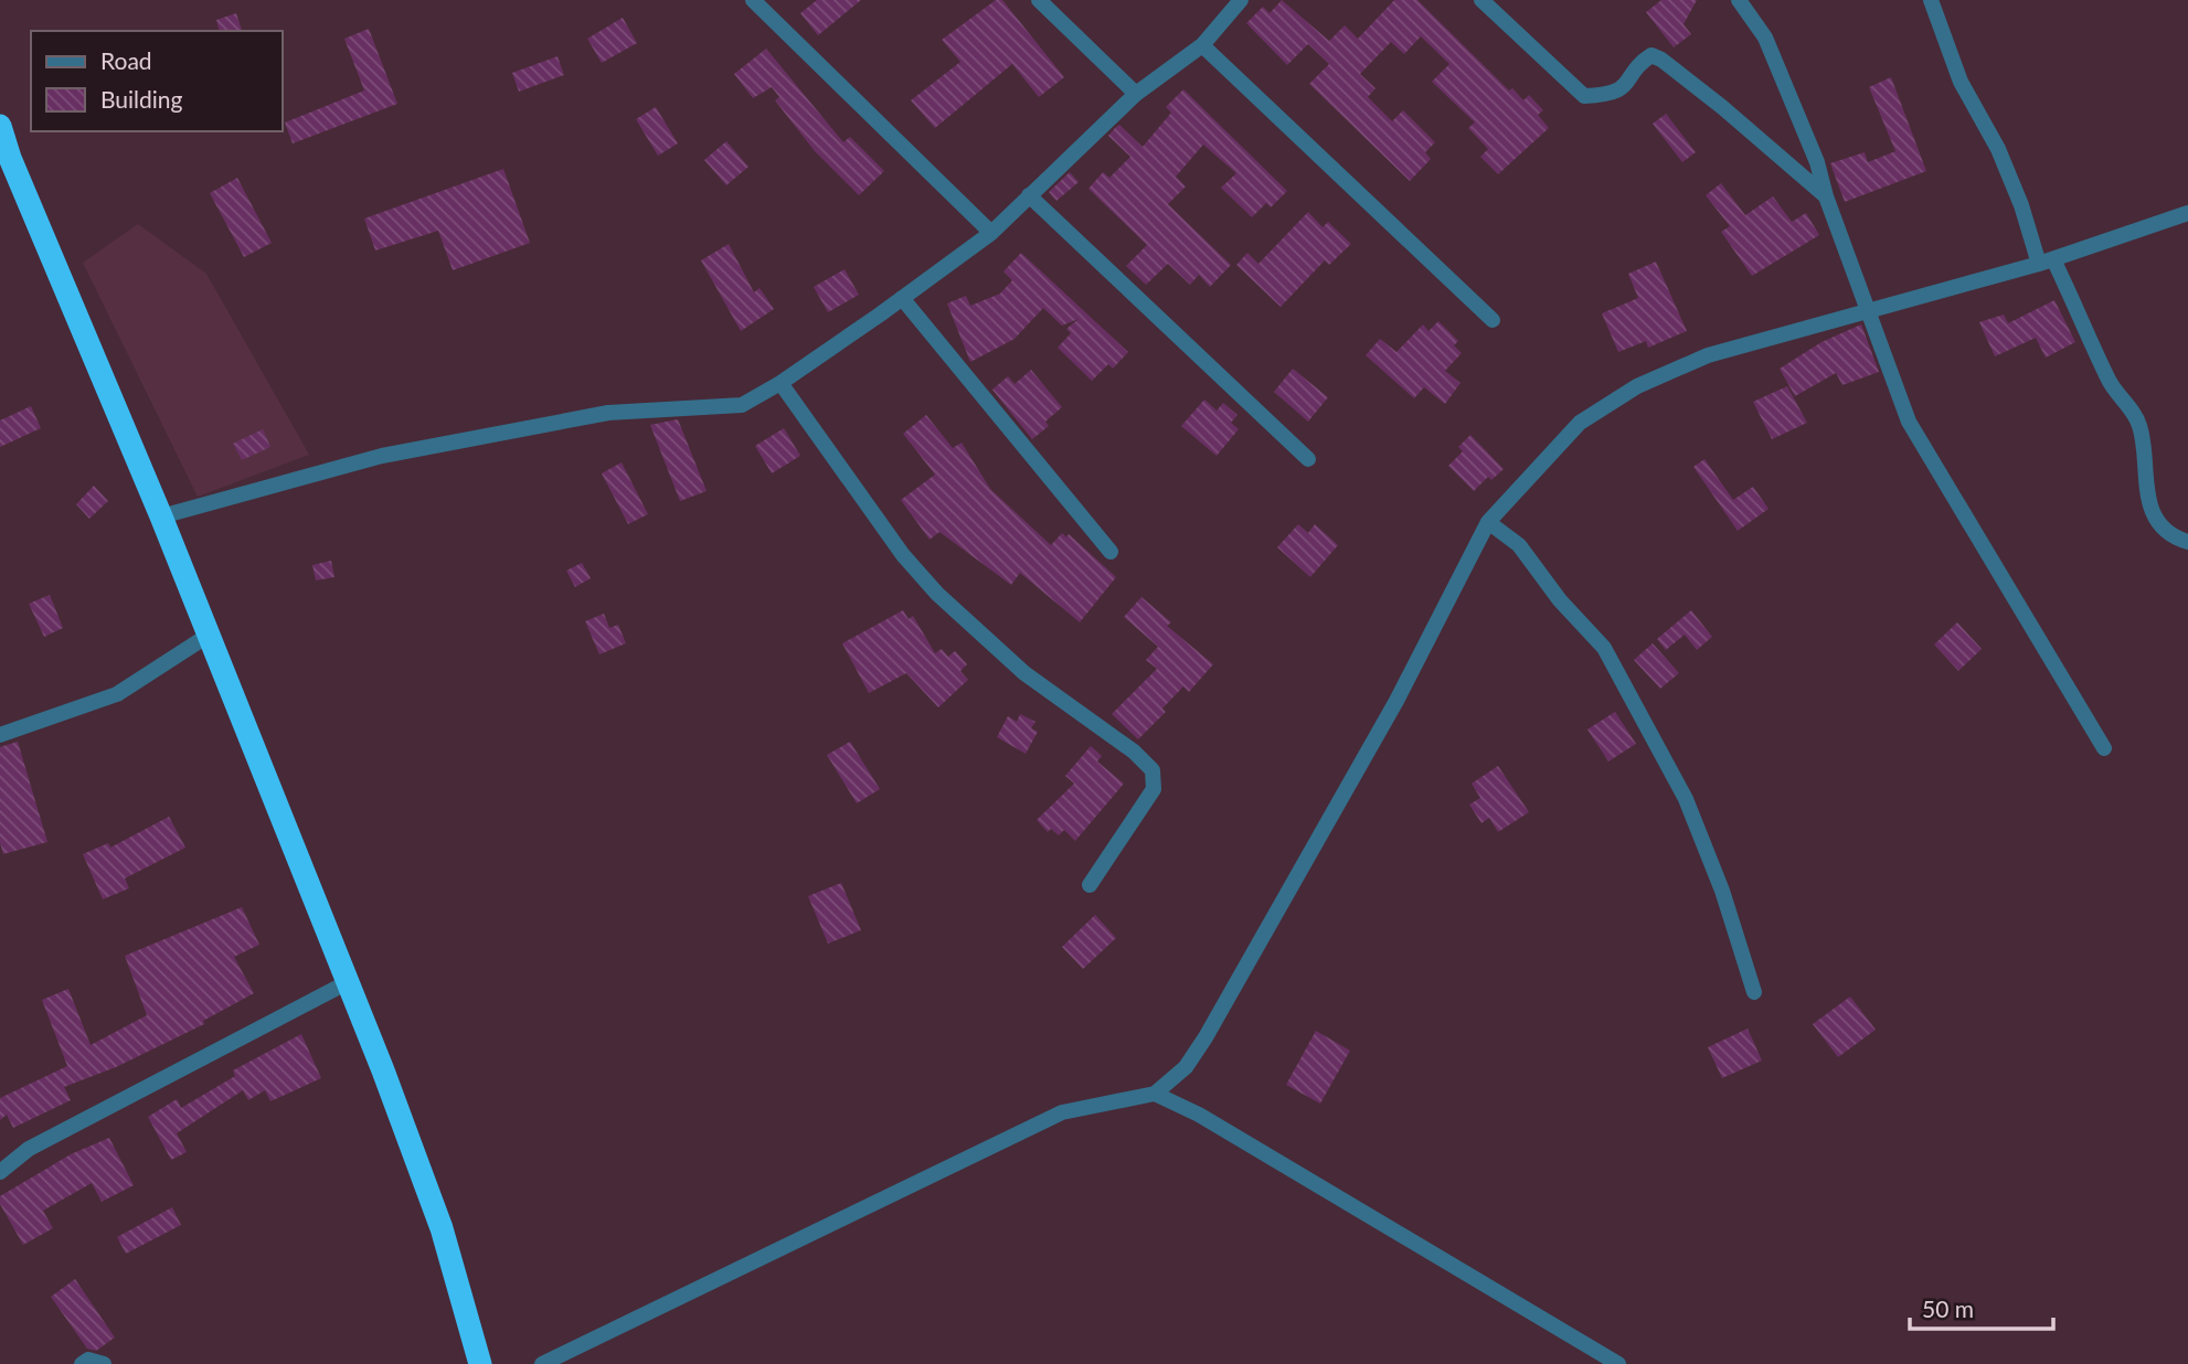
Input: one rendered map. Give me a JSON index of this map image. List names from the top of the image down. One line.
{"legend":["Road","Building"],"scale_bar":"50 m"}
